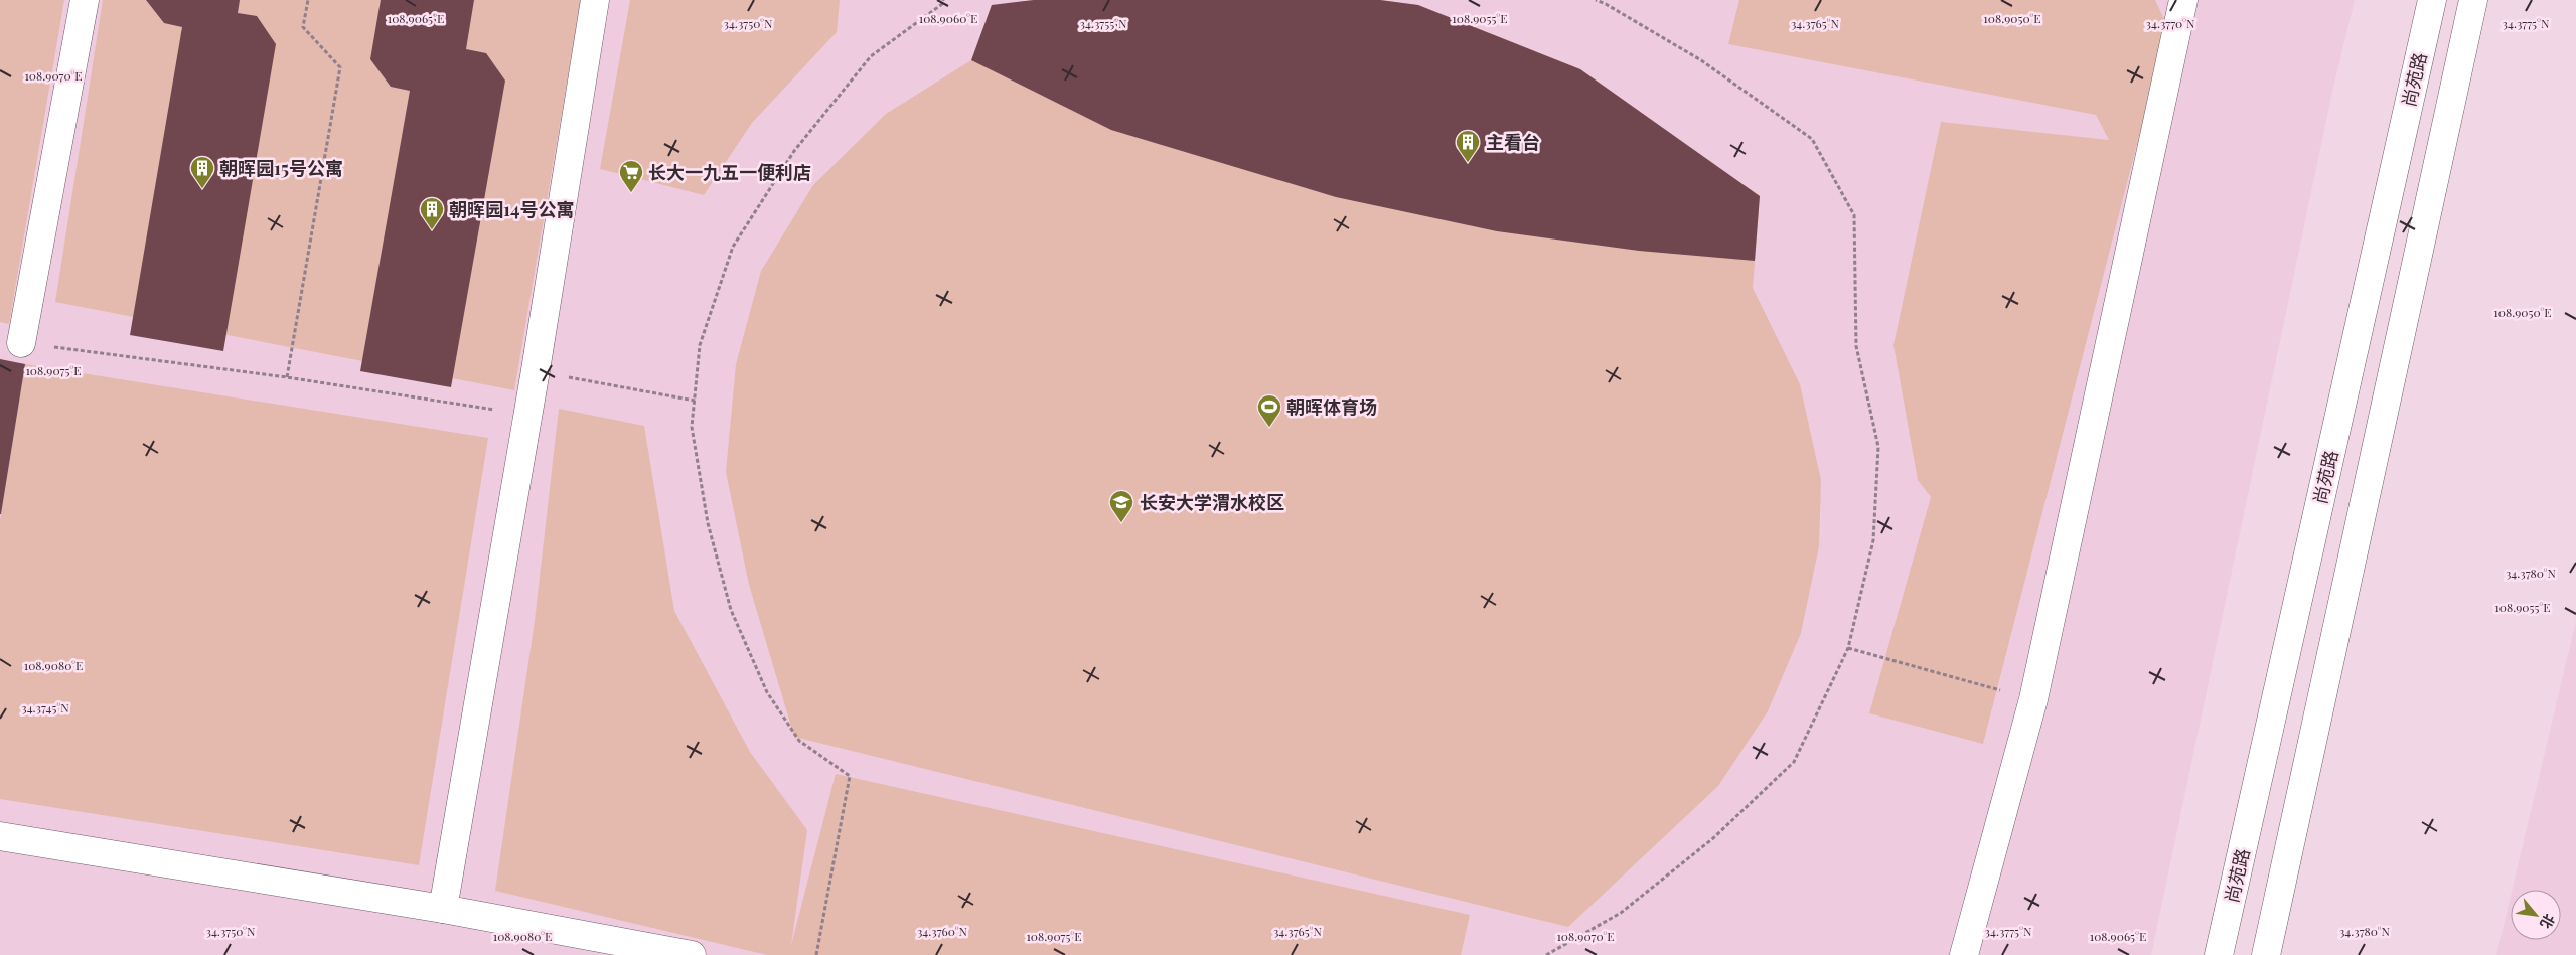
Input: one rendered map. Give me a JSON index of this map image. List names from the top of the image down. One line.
{"streets":{"street":["尚苑路"]},"places":{"building":["主看台","朝晖园15号公寓","朝晖园14号公寓"],"supermarket":["长大一九五一便利店"],"sports":["朝晖体育场"],"school or university":["长安大学渭水校区"]},"north":"bottom right","coordinates":["108.9065°E","108.9060°E","108.9055°E","108.9050°E","34.3750°N","34.3755°N","34.3765°N","34.3770°N","34.3775°N","108.9070°E","108.9075°E","34.3780°N","108.9080°E","34.3745°N","34.3760°N"]}
